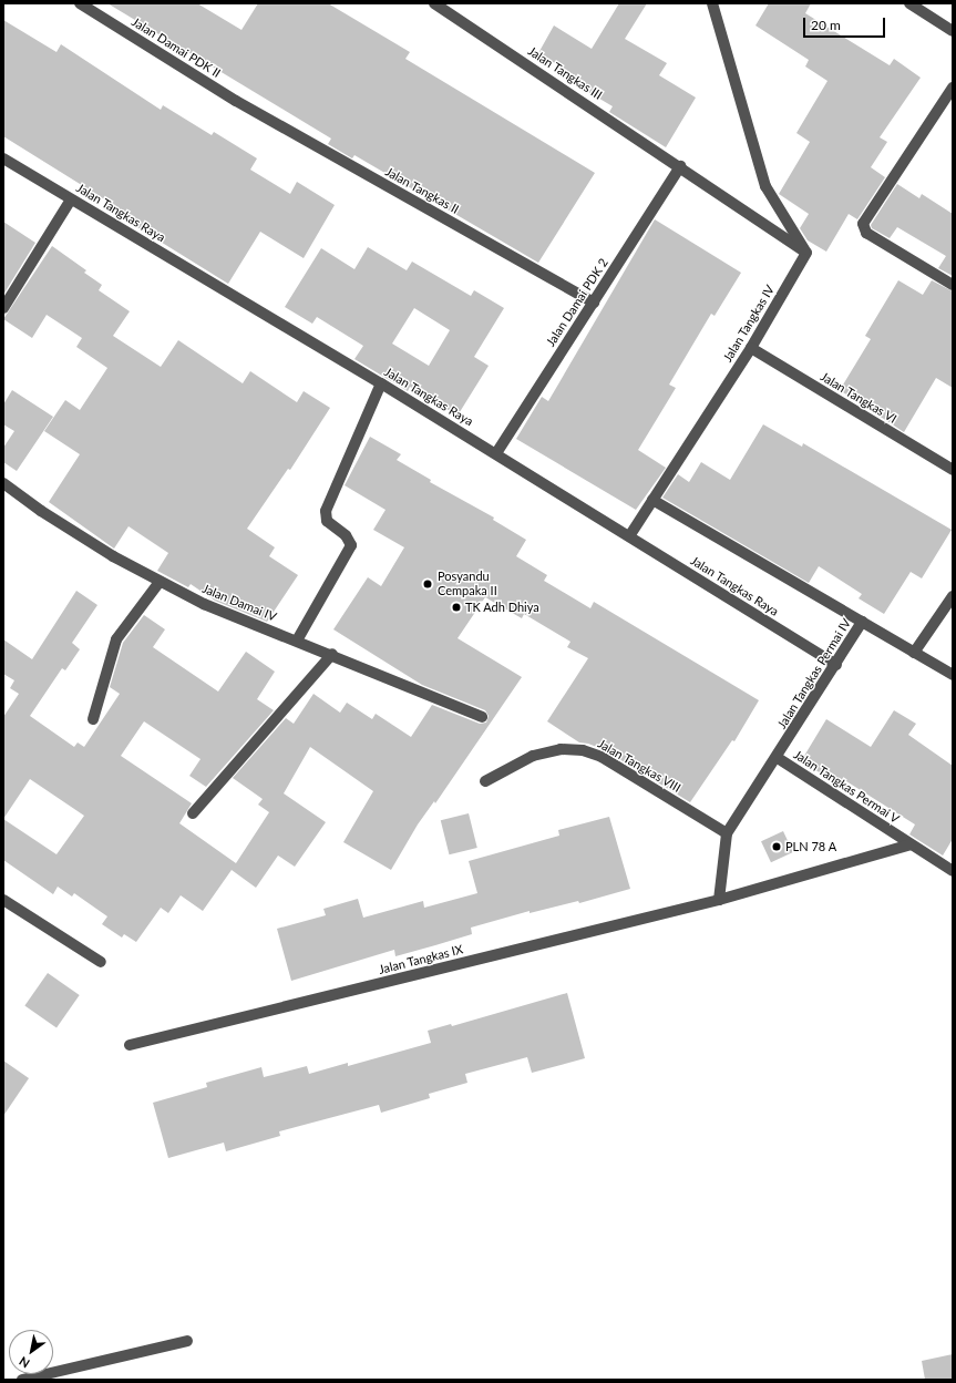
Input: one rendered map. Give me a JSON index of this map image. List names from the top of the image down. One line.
{"streets":{"street":["Jalan Damai PDK II","Jalan Tangkas III","Jalan Tangkas II","Jalan Tangkas Raya","Jalan Damai PDK 2","Jalan Tangkas IV","Jalan Tangkas VI","Jalan Damai IV","Jalan Tangkas Permai IV","Jalan Tangkas VIII","Jalan Tangkas Permai V","Jalan Tangkas IX"]},"crossings":[["Jalan Damai PDK II","Jalan Tangkas II"],["Jalan Tangkas III","Jalan Damai PDK 2"],["Jalan Tangkas II","Jalan Damai PDK 2"],["Jalan Tangkas Raya","Jalan Damai PDK 2"],["Jalan Tangkas Raya","Jalan Tangkas IV"],["Jalan Tangkas Raya","Jalan Tangkas Permai IV"],["Jalan Tangkas IV","Jalan Tangkas VI"],["Jalan Tangkas Permai IV","Jalan Tangkas Permai V"],["Jalan Tangkas VIII","Jalan Tangkas Permai V"],["Jalan Tangkas Permai V","Jalan Tangkas IX"]],"places":["Posyandu Cempaka II","TK Adh Dhiya","PLN 78 A"],"scale_bar":"20 m","north":"bottom left"}
